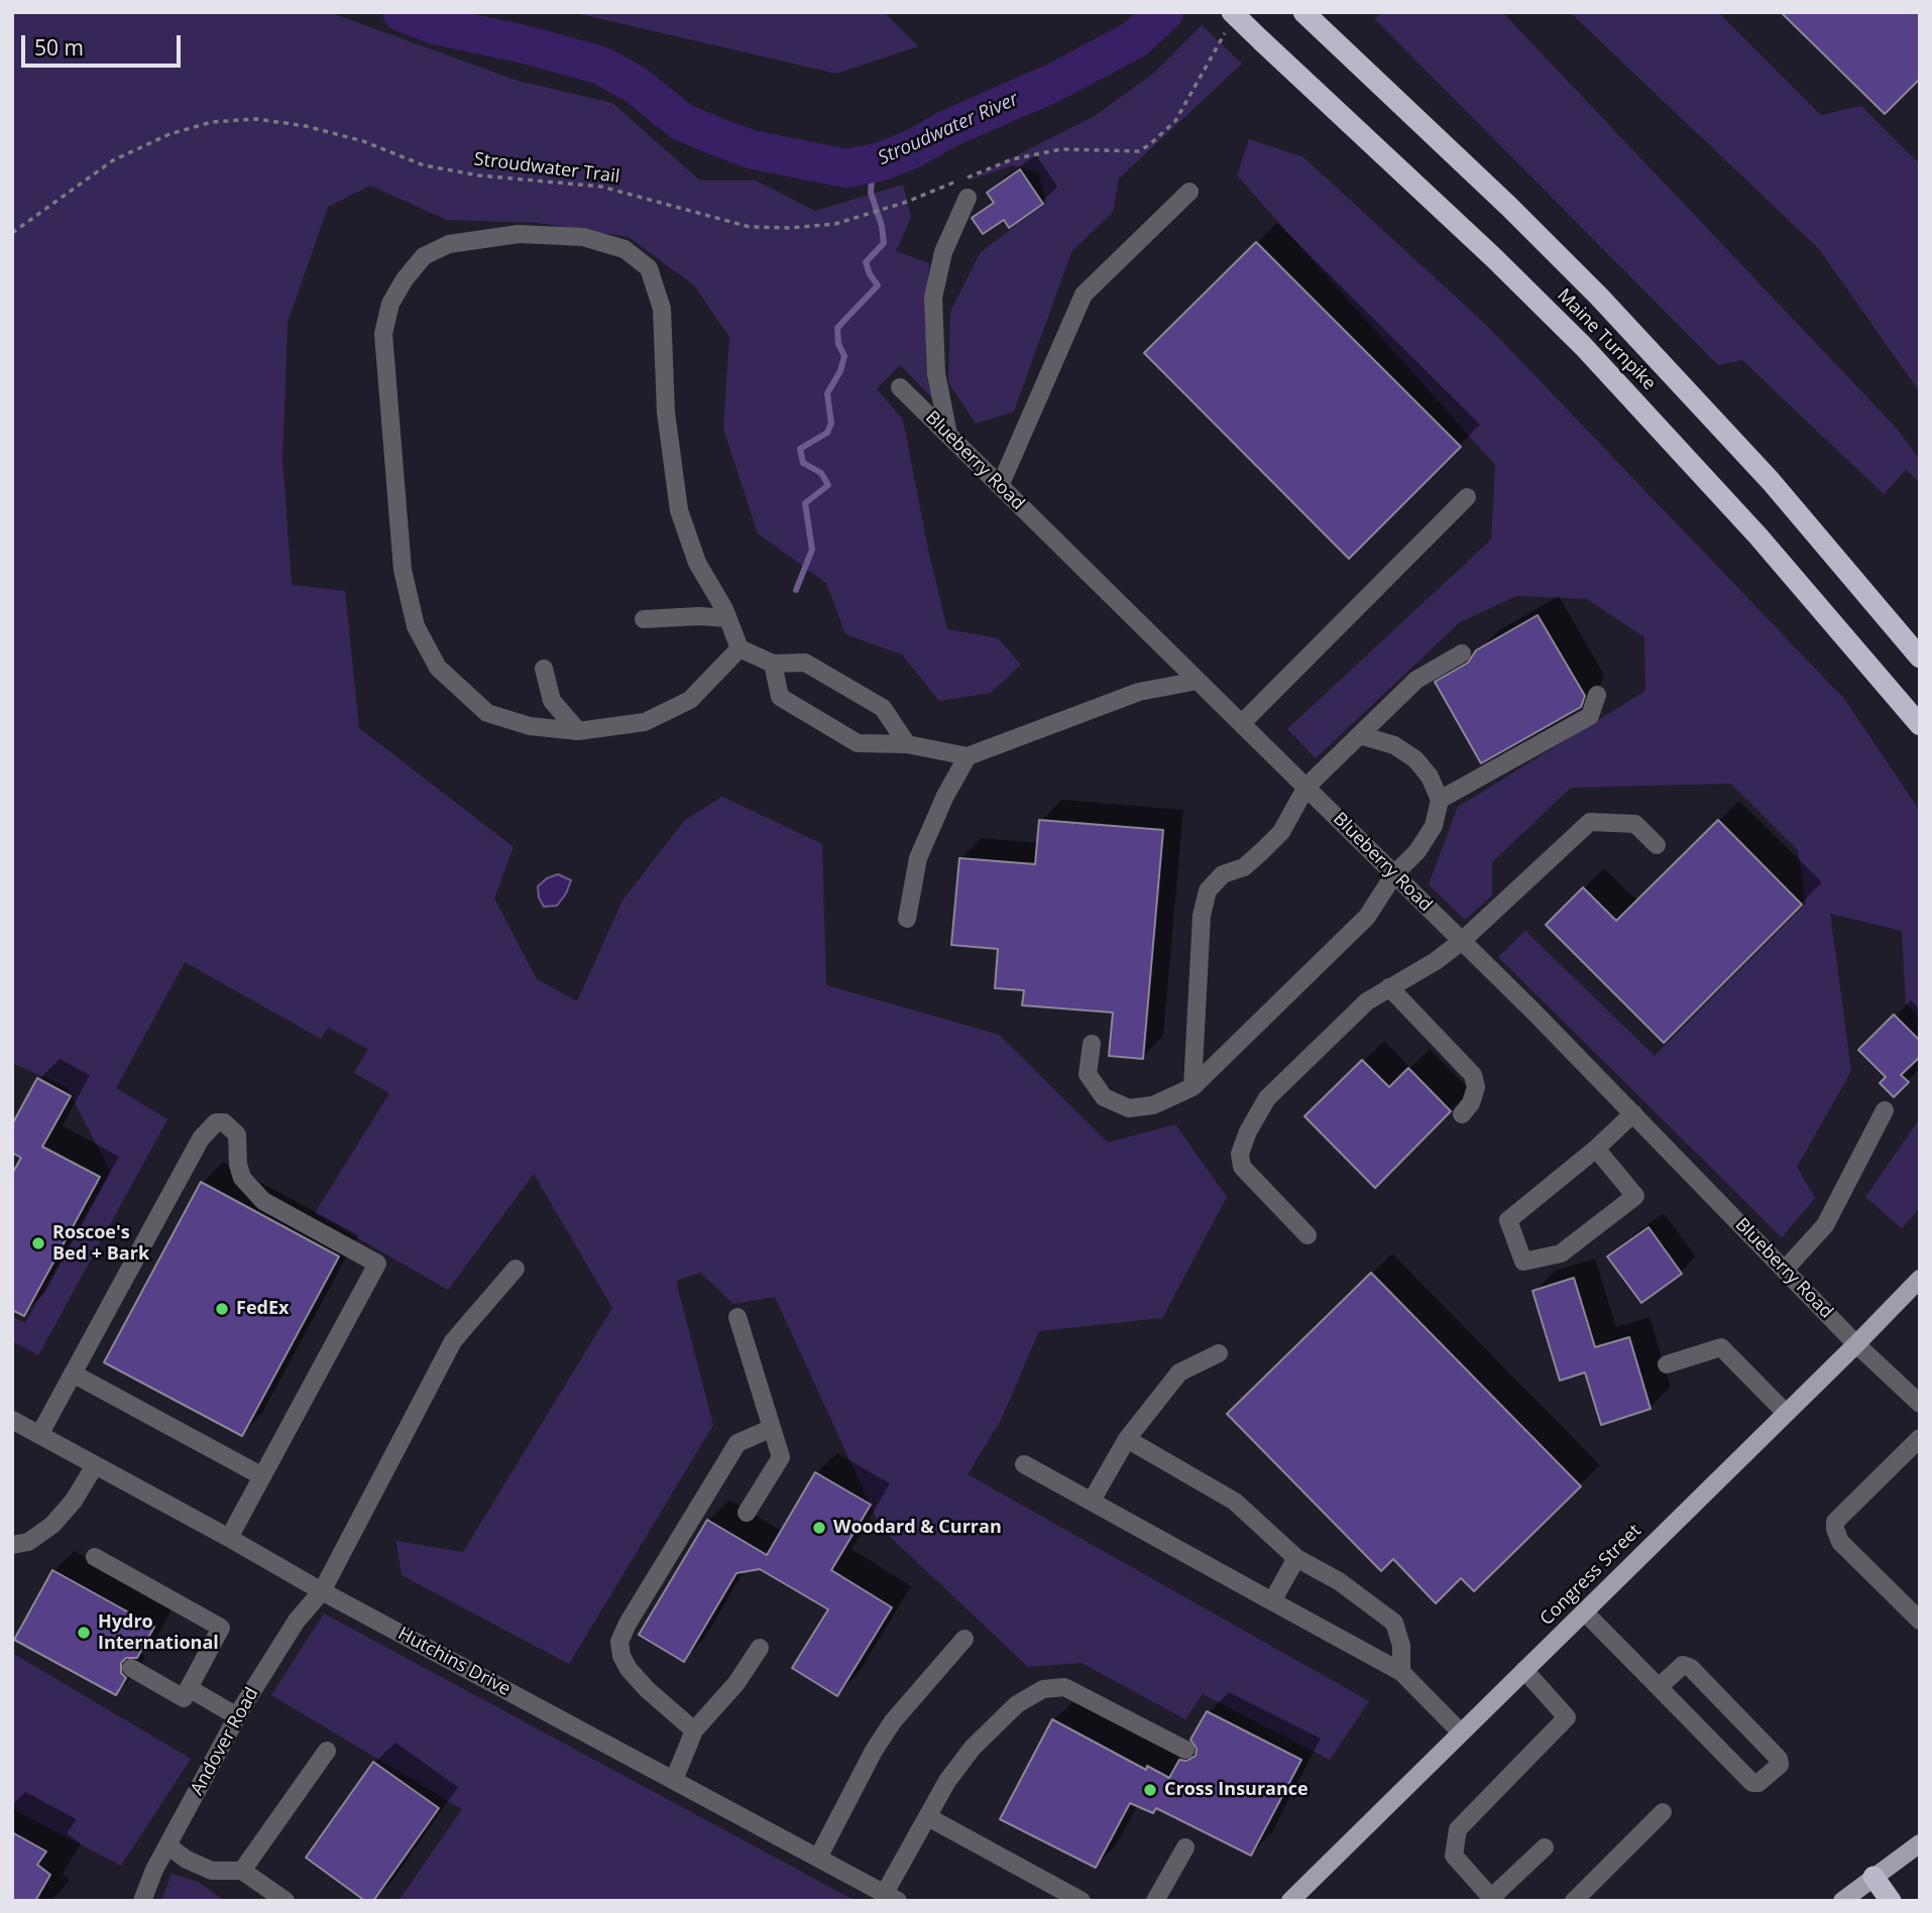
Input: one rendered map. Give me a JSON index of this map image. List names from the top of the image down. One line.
{"streets":{"highway":["Maine Turnpike"],"main road":["Congress Street"],"street":["Blueberry Road","Hutchins Drive","Andover Road"],"path":["Stroudwater Trail"]},"crossings":[["Stroudwater Trail","Maine Turnpike"],["Blueberry Road","Congress Street"],["Hutchins Drive","Andover Road"]],"water":["Stroudwater River"],"places":["Roscoe's Bed + Bark","FedEx","Woodard & Curran","Hydro International","Cross Insurance"],"scale_bar":"50 m"}
